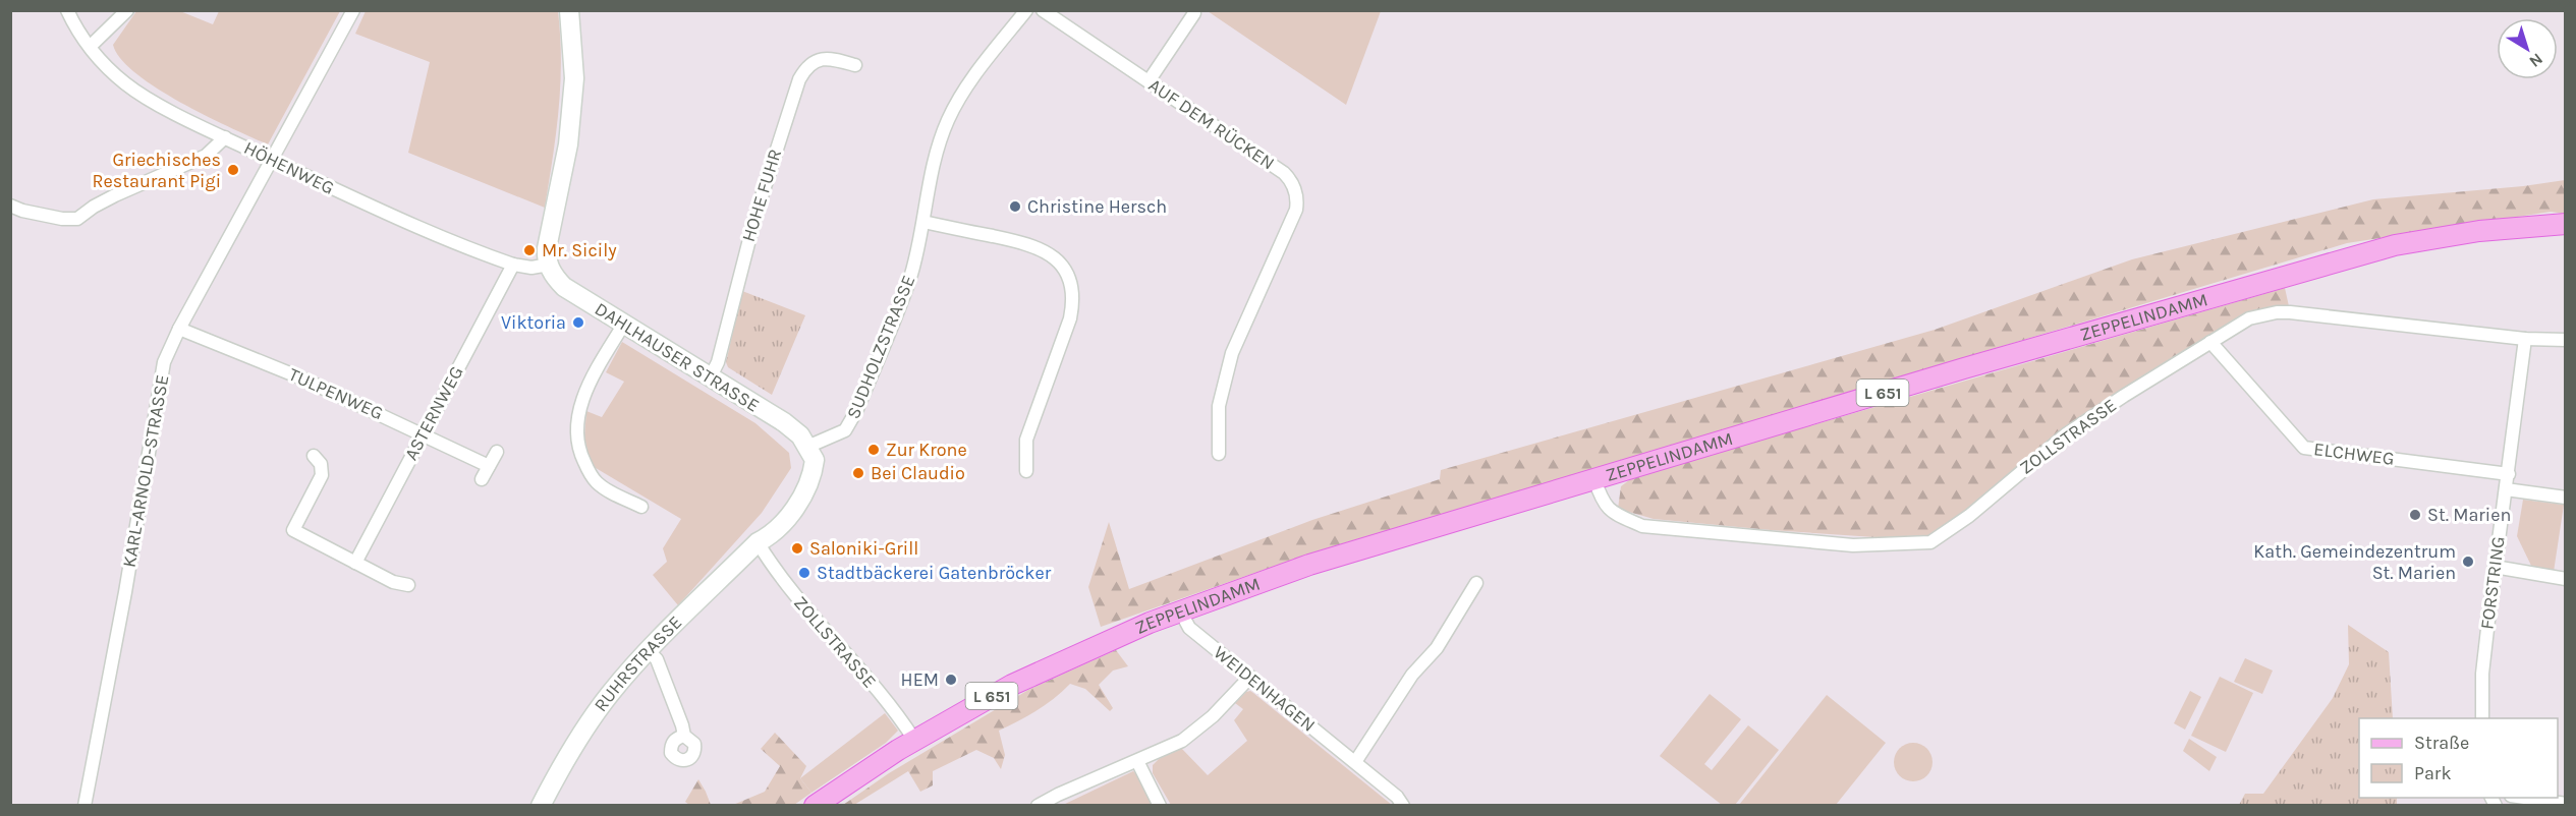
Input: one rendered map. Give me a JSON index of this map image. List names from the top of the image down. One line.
{"streets":{"main road":["ZEPPELINDAMM","L 651"],"street":["AUF DEM RÜCKEN","HÖHENWEG","HOHE FUHR","SUDHOLZSTRASSE","DAHLHAUSER STRASSE","TULPENWEG","ASTERNWEG","ZOLLSTRASSE","ELCHWEG","KARL-ARNOLD-STRASSE","FORSTRING","RUHRSTRASSE","WEIDENHAGEN"]},"crossings":[["HÖHENWEG","DAHLHAUSER STRASSE"],["HÖHENWEG","ASTERNWEG"],["HÖHENWEG","KARL-ARNOLD-STRASSE"],["HOHE FUHR","DAHLHAUSER STRASSE"],["ZEPPELINDAMM","ZOLLSTRASSE"],["ZEPPELINDAMM","WEIDENHAGEN"],["SUDHOLZSTRASSE","DAHLHAUSER STRASSE"],["SUDHOLZSTRASSE","RUHRSTRASSE"],["DAHLHAUSER STRASSE","RUHRSTRASSE"],["TULPENWEG","ASTERNWEG"],["TULPENWEG","KARL-ARNOLD-STRASSE"],["ZOLLSTRASSE","ELCHWEG"],["ZOLLSTRASSE","FORSTRING"],["ZOLLSTRASSE","RUHRSTRASSE"],["ELCHWEG","FORSTRING"]],"places":["Griechisches Restaurant Pigi","Christine Hersch","Mr. Sicily","Viktoria","Zur Krone","Bei Claudio","St. Marien","Saloniki-Grill","Kath. Gemeindezentrum St. Marien","Stadtbäckerei Gatenbröcker","HEM"],"legend":["Straße","Park"],"north":"bottom right"}
